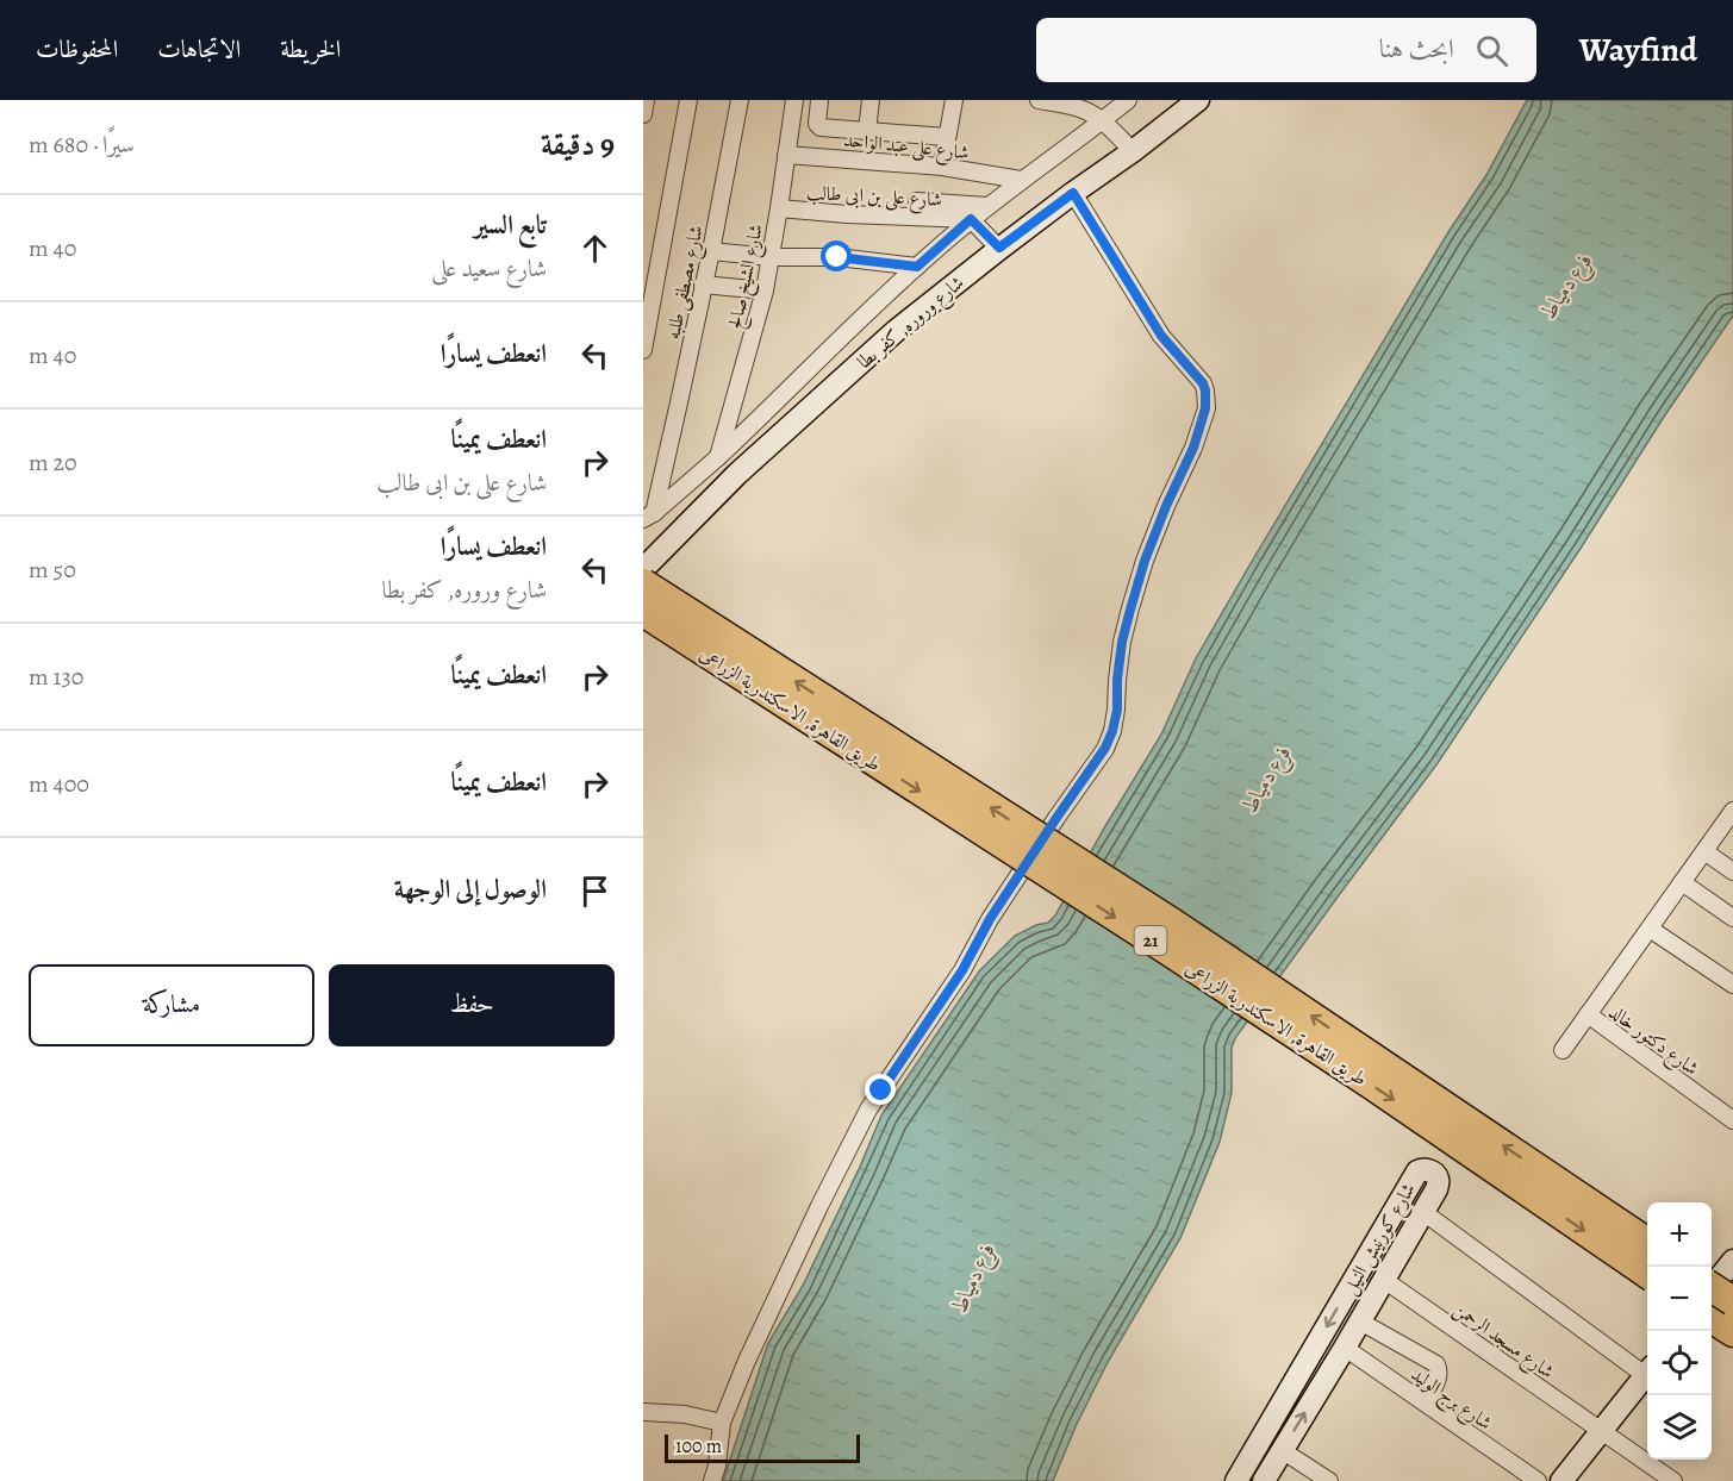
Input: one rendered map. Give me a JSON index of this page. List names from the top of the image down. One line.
{"streets":{"highway":["طريق القاهرة, الاسكندرية الزراعى","21"],"street":["شارع على عبد الواحد","شارع على بن ابى طالب","شارع الشيخ صالح","شارع مصطفى طلبه","شارع وروره, كفر بطا","شارع دكتور خالد","شارع كورنيش النيل","شارع مسجد الرحمن","شارع برج الوليد"]},"crossings":[["شارع على عبد الواحد","شارع الشيخ صالح"],["شارع على بن ابى طالب","شارع الشيخ صالح"],["شارع وروره, كفر بطا","طريق القاهرة, الاسكندرية الزراعى"],["شارع كورنيش النيل","شارع مسجد الرحمن"],["شارع كورنيش النيل","شارع برج الوليد"]],"water":["فرع دمياط"],"scale_bar":"100 m","page":{"header":"Wayfind","search":"ابحث هنا","nav":["الخريطة","الاتجاهات","المحفوظات"],"heading":["9 دقيقة","سيرًا · 680 m"],"list":[["تابع السير","شارع سعيد على","40 m"],["انعطف يسارًا","40 m"],["انعطف يمينًا","شارع على بن ابى طالب","20 m"],["انعطف يسارًا","شارع وروره, كفر بطا","50 m"],["انعطف يمينًا","130 m"],["انعطف يمينًا","400 m"],"الوصول إلى الوجهة"],"buttons":["حفظ","مشاركة"],"map_buttons":["+","−"],"scale":"100 m"}}
